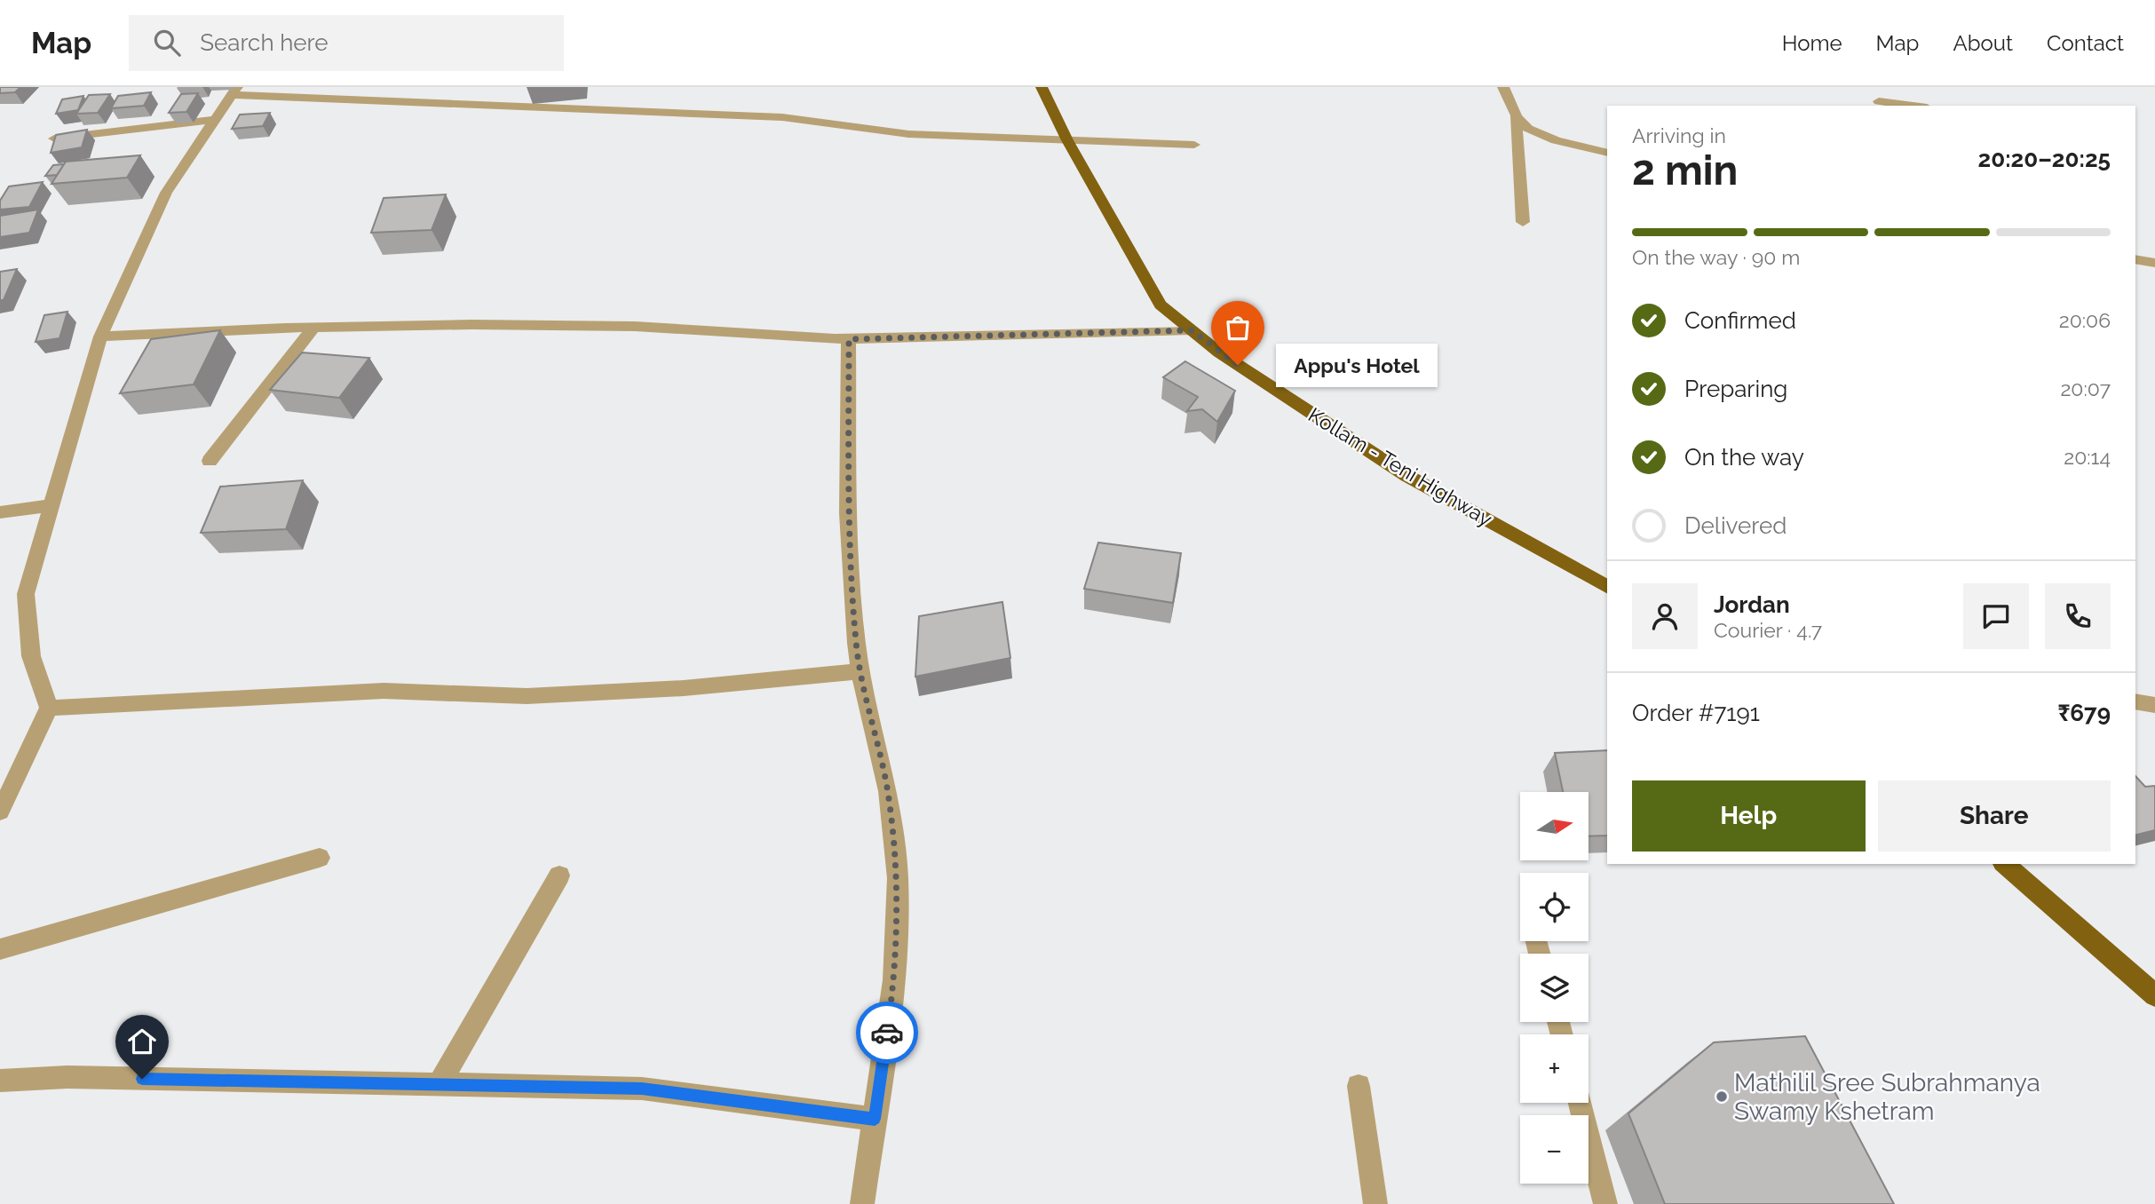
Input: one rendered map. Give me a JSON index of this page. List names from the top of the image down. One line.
{"streets":{"main road":["Kollam - Teni Highway"]},"places":["Appu's Hotel","Mathilil Sree Subrahmanya Swamy Kshetram"],"north":"right","page":{"header":"Map","search":"Search here","nav":["Home","Map","About","Contact"],"heading":["2 min","Arriving in","20:20–20:25"],"panel":["Jordan","Courier · 4.7","Order #7191","₹679"],"bar":"On the way · 90 m","list":[["Confirmed","20:06"],["Preparing","20:07"],["On the way","20:14"],"Delivered"],"bubble":"Appu's Hotel","buttons":["Help","Share"],"map_buttons":["+","−"]}}
